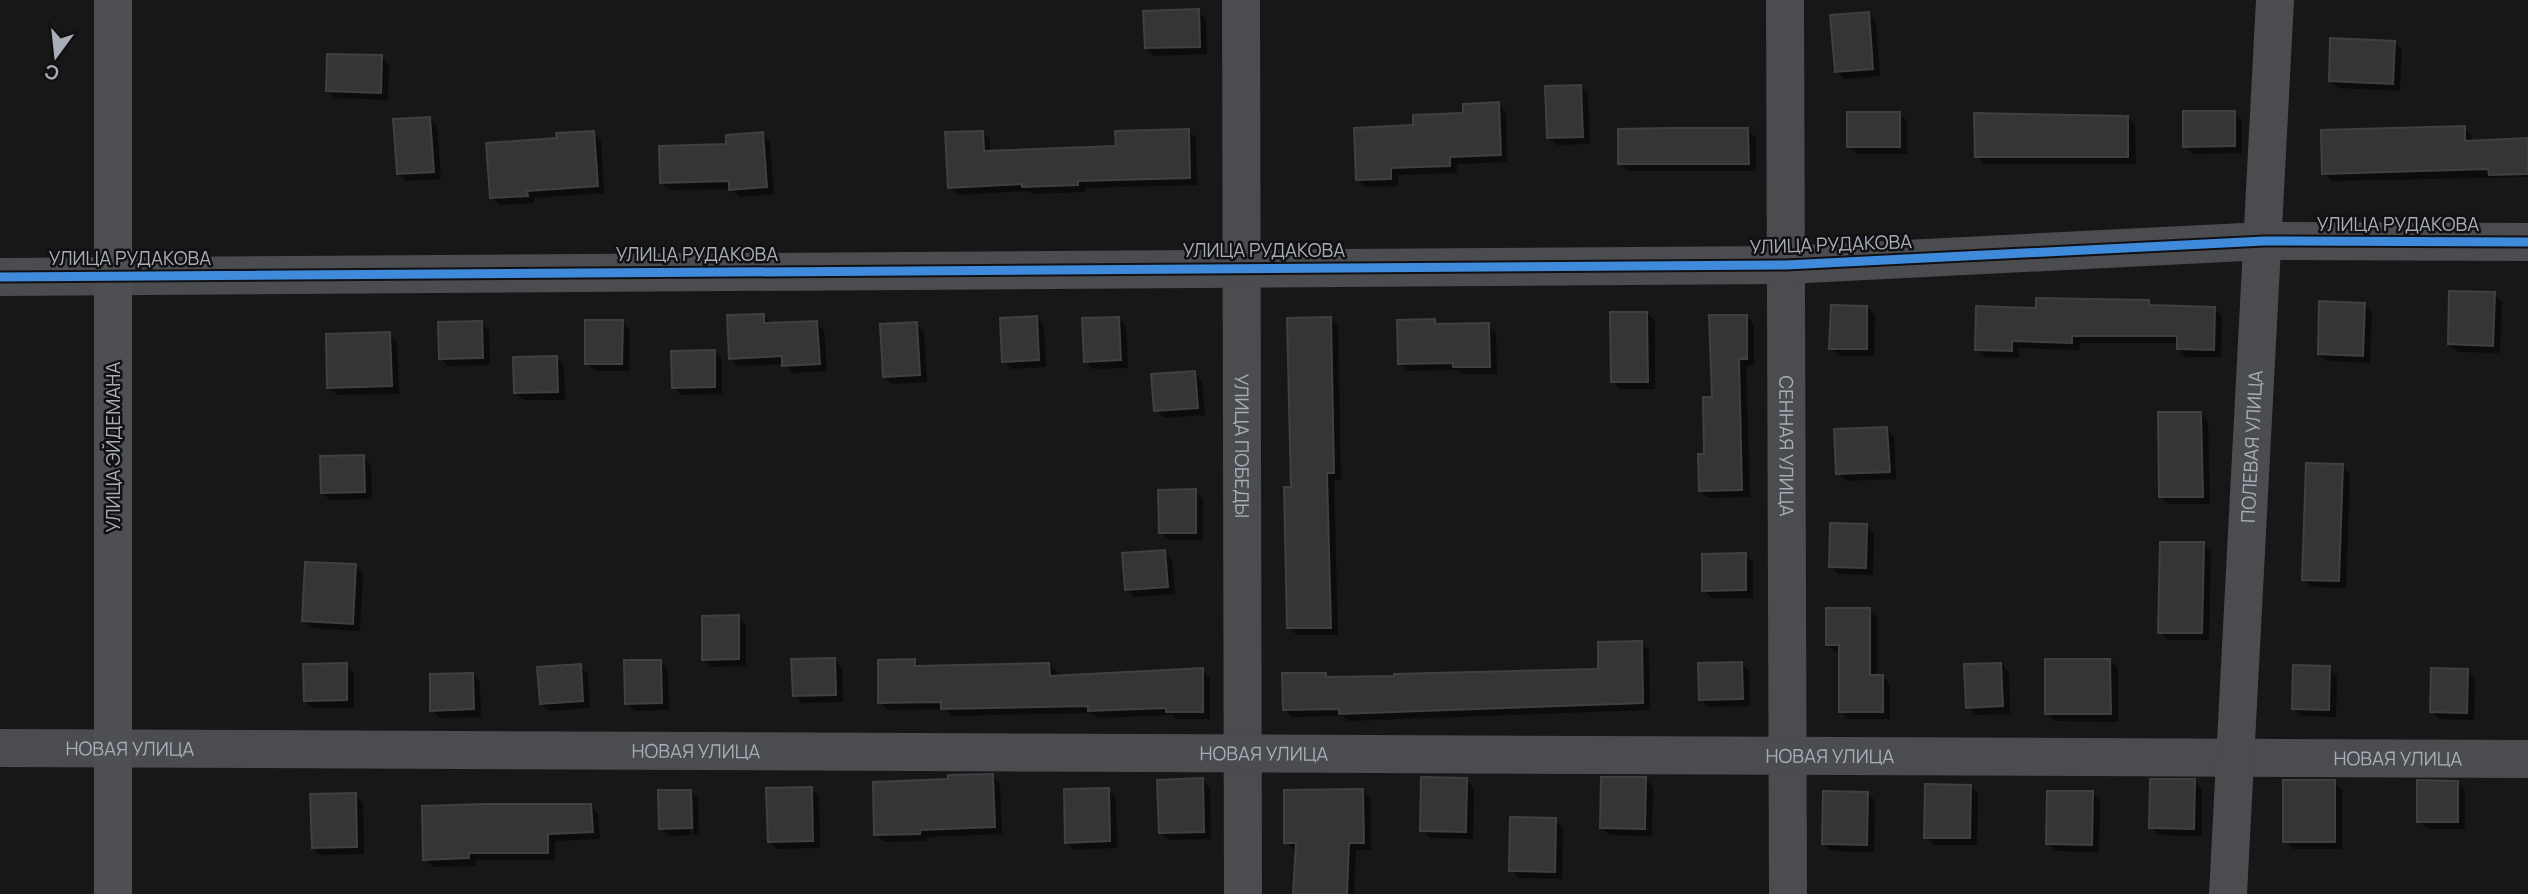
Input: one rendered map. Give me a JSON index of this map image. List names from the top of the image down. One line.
{"streets":{"main road":["УЛИЦА ЭЙДЕМАНА"],"street":["УЛИЦА РУДАКОВА","УЛИЦА ПОБЕДЫ","СЕННАЯ УЛИЦА","ПОЛЕВАЯ УЛИЦА","НОВАЯ УЛИЦА"]},"crossings":[["УЛИЦА РУДАКОВА","УЛИЦА ЭЙДЕМАНА"],["УЛИЦА РУДАКОВА","УЛИЦА ПОБЕДЫ"],["УЛИЦА РУДАКОВА","СЕННАЯ УЛИЦА"],["УЛИЦА РУДАКОВА","ПОЛЕВАЯ УЛИЦА"],["УЛИЦА ЭЙДЕМАНА","НОВАЯ УЛИЦА"],["УЛИЦА ПОБЕДЫ","НОВАЯ УЛИЦА"],["СЕННАЯ УЛИЦА","НОВАЯ УЛИЦА"],["ПОЛЕВАЯ УЛИЦА","НОВАЯ УЛИЦА"]],"north":"bottom"}
